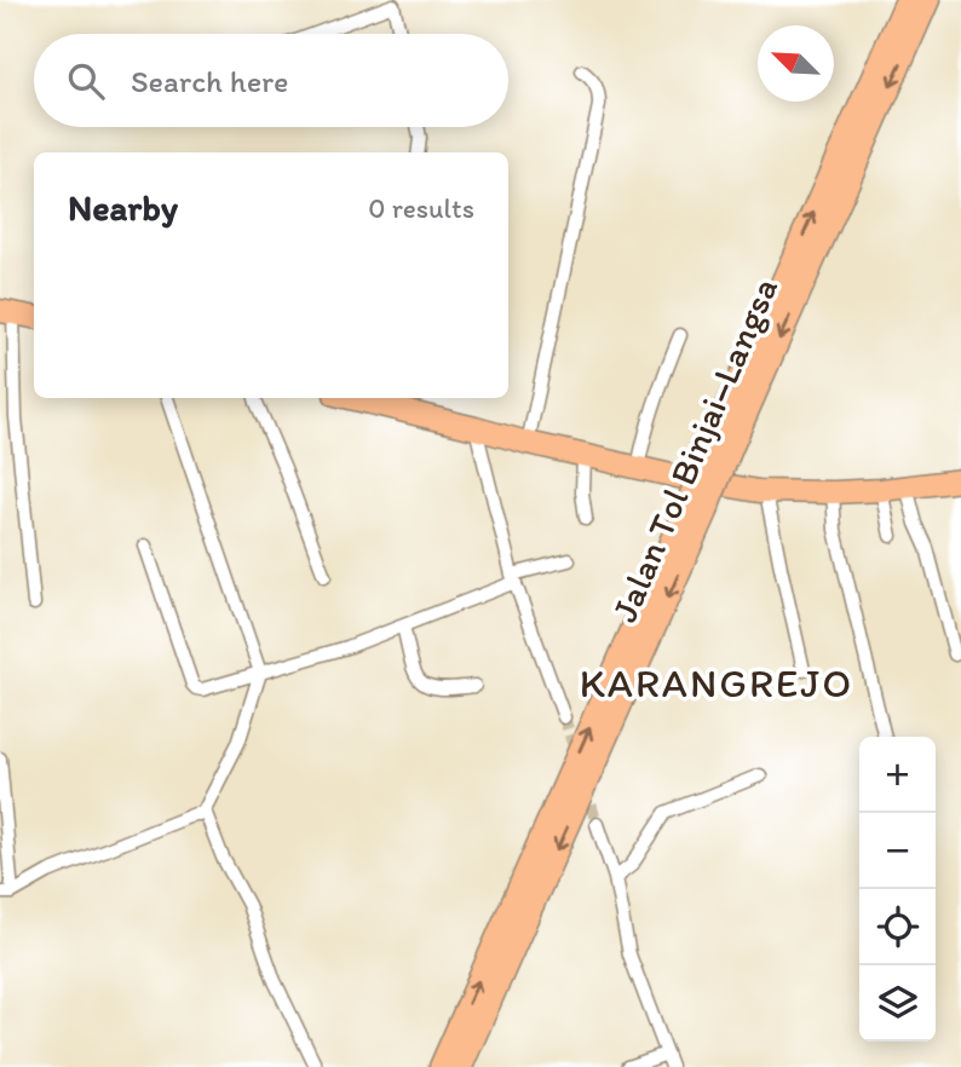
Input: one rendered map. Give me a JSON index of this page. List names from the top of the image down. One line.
{"streets":{"highway":["Jalan Tol Binjai–Langsa"]},"districts":["KARANGREJO"],"north":"top left","page":{"search":"Search here","heading":["Nearby","0 results"],"map_buttons":["+","−"]}}
